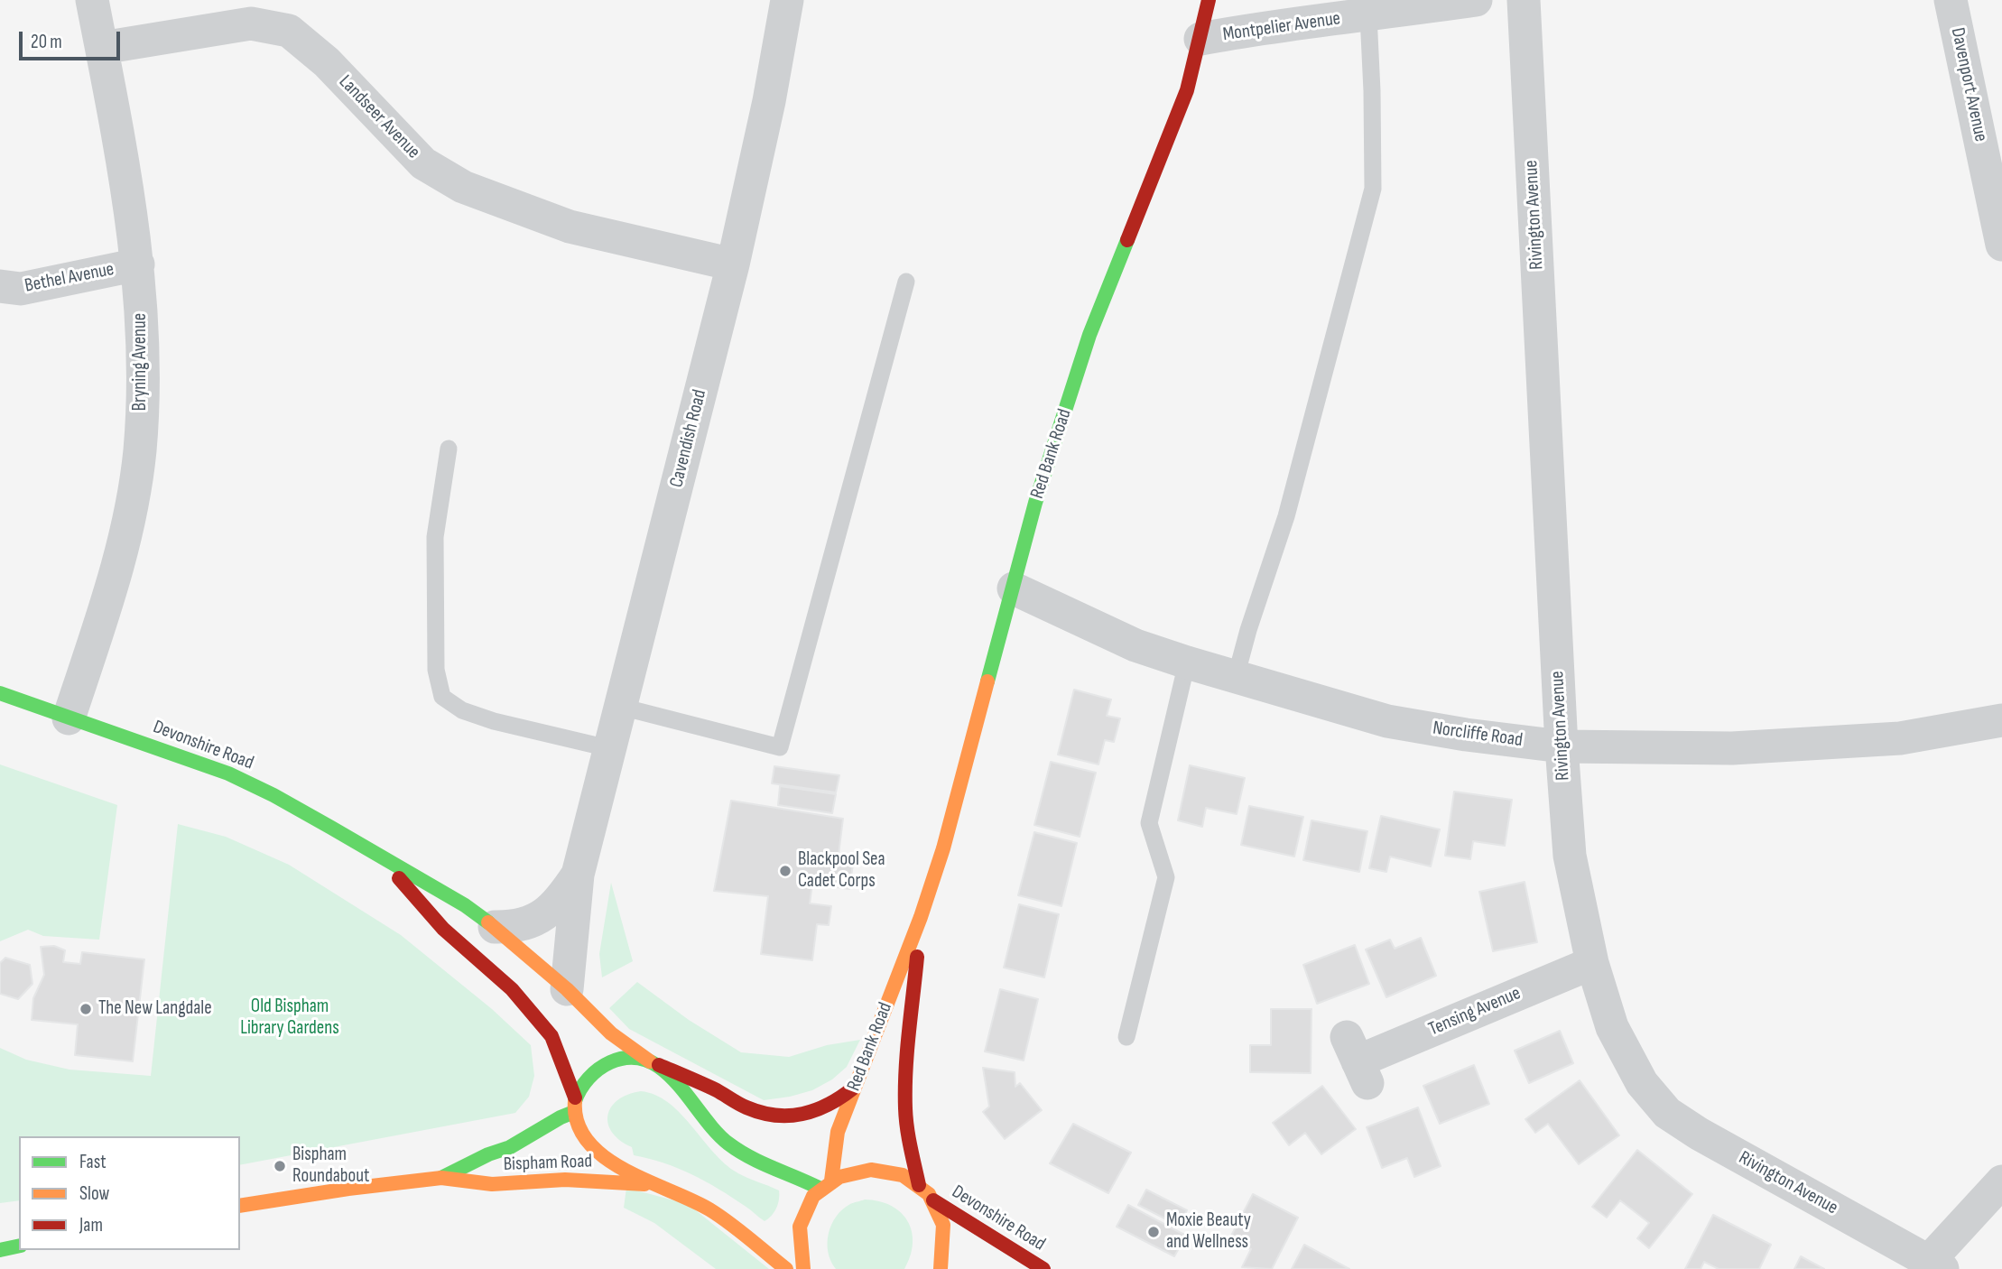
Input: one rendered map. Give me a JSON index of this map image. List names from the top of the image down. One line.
{"streets":{"main road":["Red Bank Road","Devonshire Road","Bispham Road"],"street":["Montpelier Avenue","Davenport Avenue","Landseer Avenue","Rivington Avenue","Bethel Avenue","Bryning Avenue","Cavendish Road","Norcliffe Road","Tensing Avenue"]},"crossings":[["Montpelier Avenue","Red Bank Road"],["Landseer Avenue","Bryning Avenue"],["Landseer Avenue","Cavendish Road"],["Rivington Avenue","Norcliffe Road"],["Rivington Avenue","Tensing Avenue"],["Bethel Avenue","Bryning Avenue"],["Bryning Avenue","Devonshire Road"],["Cavendish Road","Devonshire Road"],["Red Bank Road","Norcliffe Road"],["Devonshire Road","Bispham Road"]],"parks":["Old Bispham Library Gardens"],"places":["Blackpool Sea Cadet Corps","The New Langdale","Bispham Roundabout","Moxie Beauty and Wellness"],"legend":["Fast","Slow","Jam"],"scale_bar":"20 m"}
